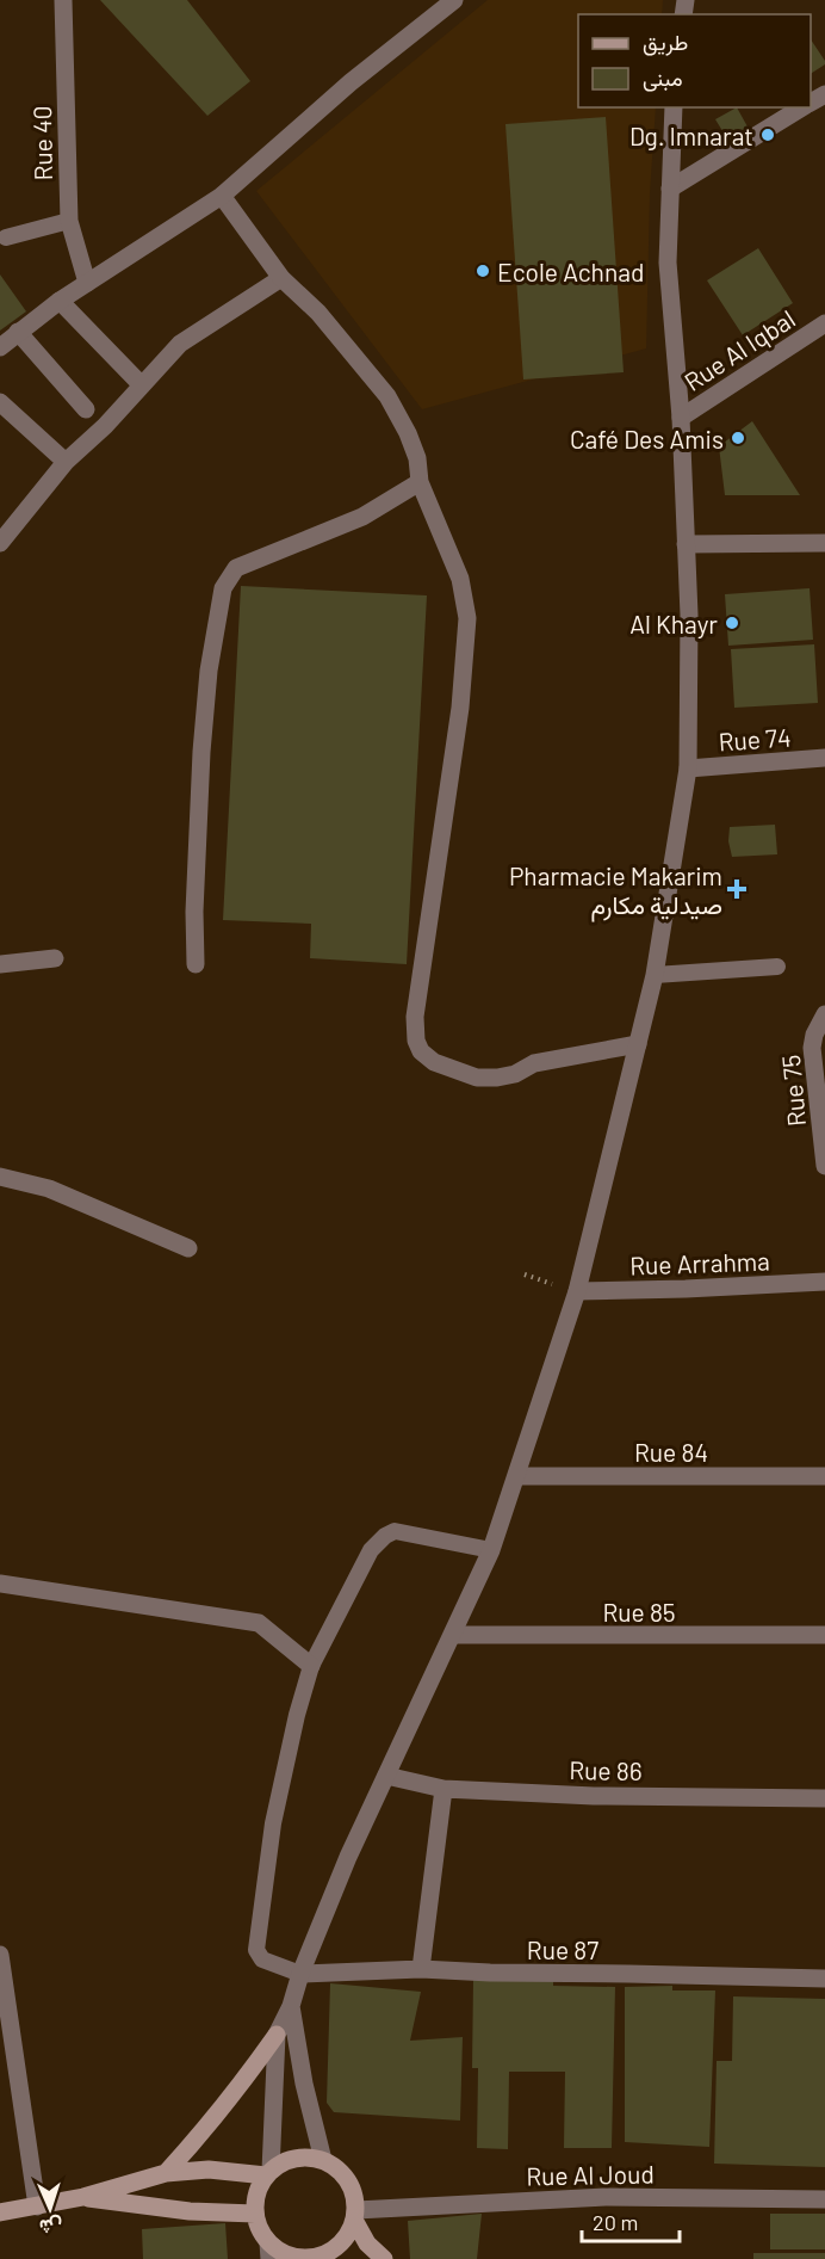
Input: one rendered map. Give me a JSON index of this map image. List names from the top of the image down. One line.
{"streets":{"street":["Rue 40","Rue Al Iqbal","Rue 74","Rue 75","Rue Arrahma","Rue 84","Rue 85","Rue 86","Rue 87","Rue Al Joud"]},"places":{"other":["Dg. lmnarat","Ecole Achnad","Café Des Amis","Al Khayr"],"health":["Pharmacie Makarim صيدلية مكارم"]},"legend":["طريق","مبنى"],"scale_bar":"20 m","north":"bottom"}
